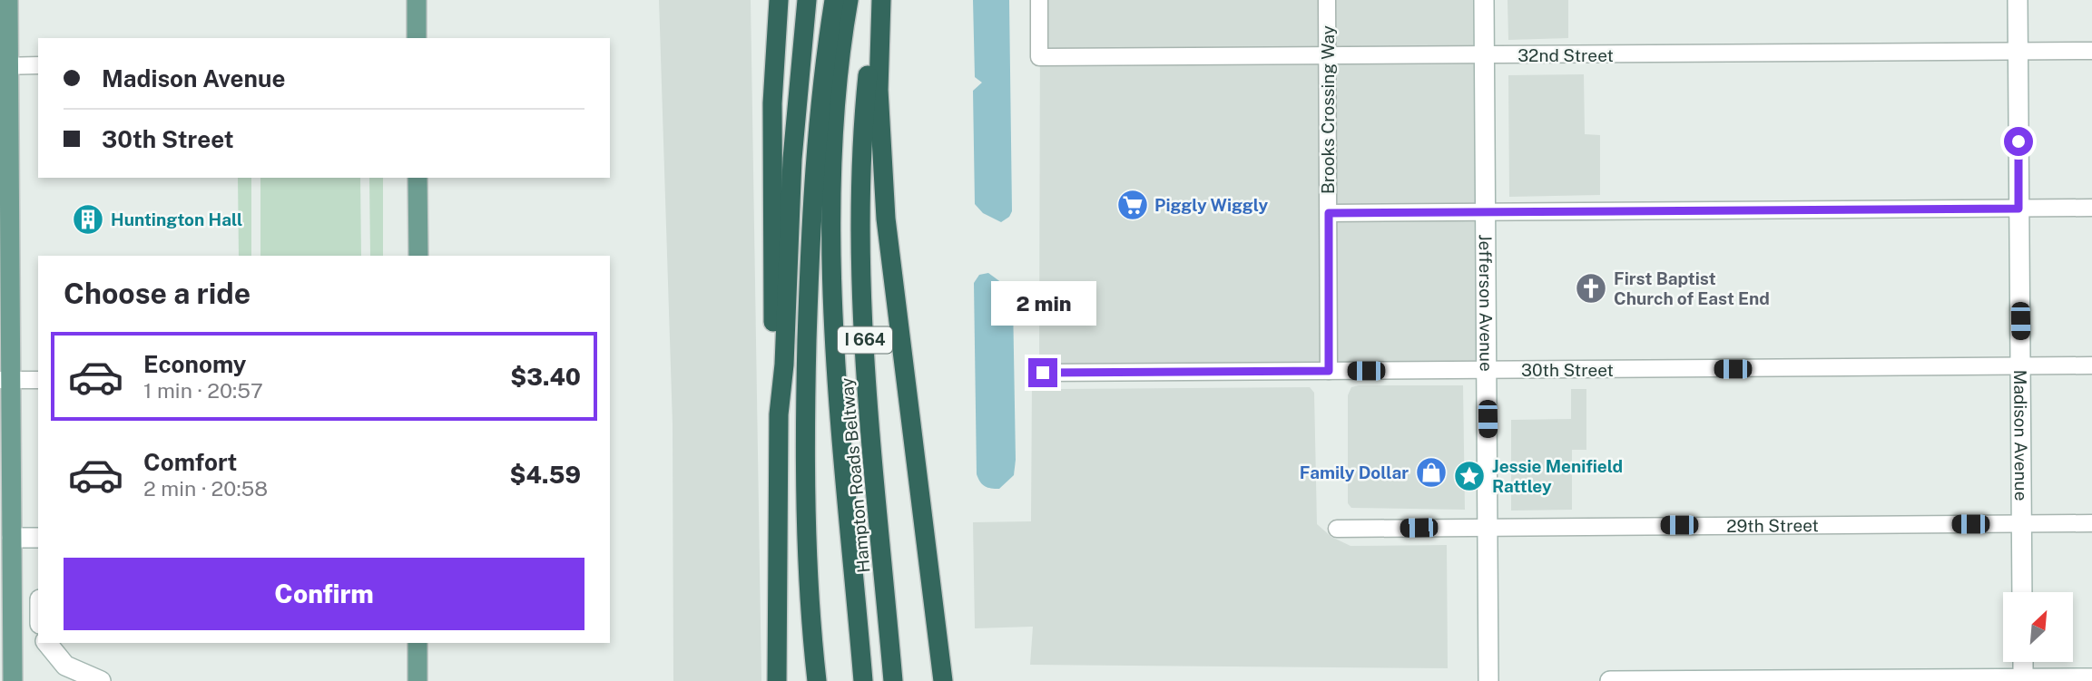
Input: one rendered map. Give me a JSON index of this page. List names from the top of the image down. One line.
{"streets":{"highway":["I 664","Hampton Roads Beltway"],"main road":["Jefferson Avenue","Madison Avenue"],"street":["32nd Street","Brooks Crossing Way","30th Street","29th Street"]},"crossings":[["32nd Street","Brooks Crossing Way"],["32nd Street","Jefferson Avenue"],["32nd Street","Madison Avenue"],["Brooks Crossing Way","30th Street"],["Jefferson Avenue","30th Street"],["Jefferson Avenue","29th Street"],["30th Street","Madison Avenue"],["Madison Avenue","29th Street"]],"places":{"supermarket":["Piggly Wiggly"],"building":["Huntington Hall"],"church":["First Baptist Church of East End"],"shop":["Family Dollar"],"place":["Jessie Menifield Rattley"]},"north":"top right","page":{"banner":["Madison Avenue","30th Street"],"heading":"Choose a ride","bubble":"2 min","list":[{"name":"Economy","note":"1 min · 20:57","value":"$3.40"},{"name":"Comfort","note":"2 min · 20:58","value":"$4.59"}],"buttons":"Confirm"}}
